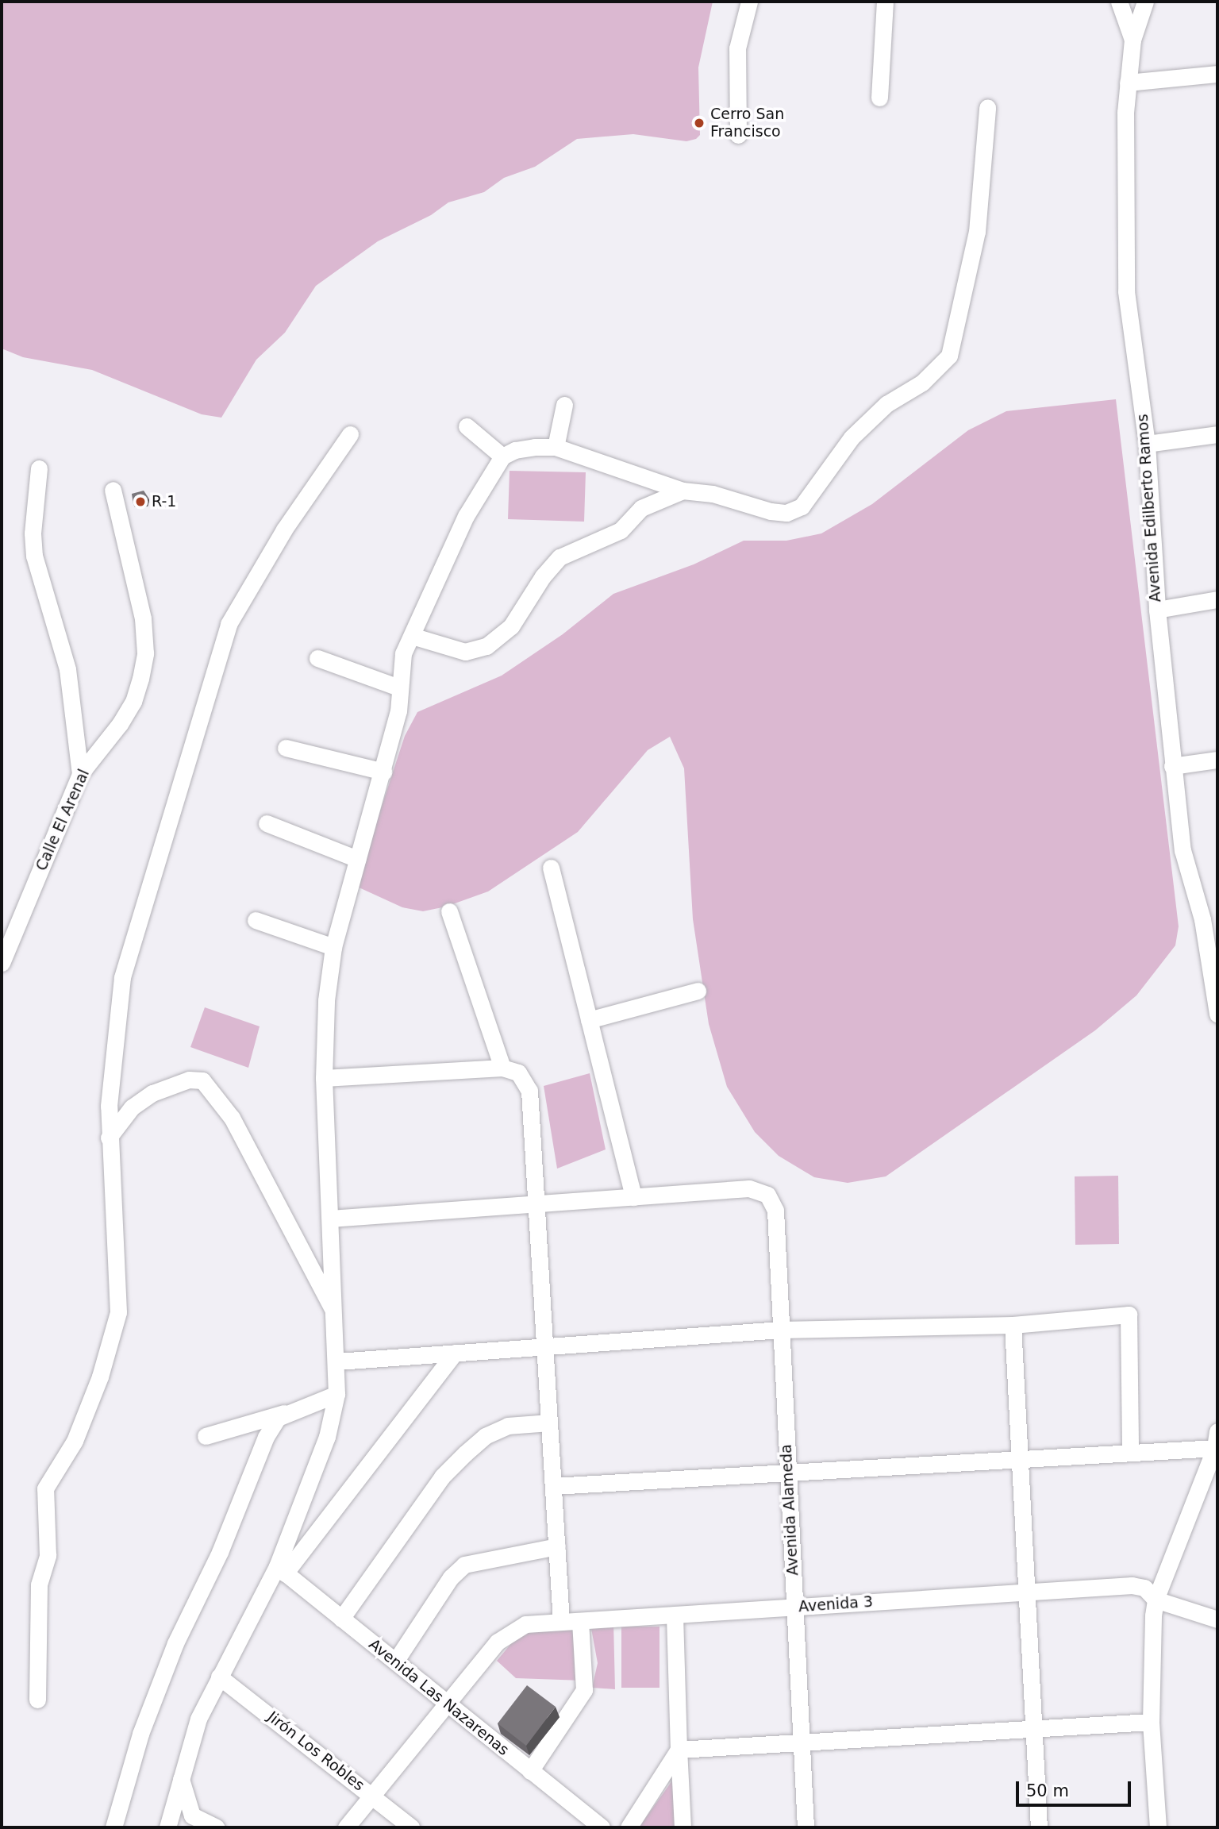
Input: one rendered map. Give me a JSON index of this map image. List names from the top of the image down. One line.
{"streets":{"street":["Avenida Edilberto Ramos","Calle El Arenal","Avenida Alameda","Avenida 3","Avenida Las Nazarenas","Jirón Los Robles"]},"crossings":[["Avenida Alameda","Avenida 3"],["Avenida 3","Avenida Las Nazarenas"]],"places":["Cerro San Francisco","R-1"],"scale_bar":"50 m"}
